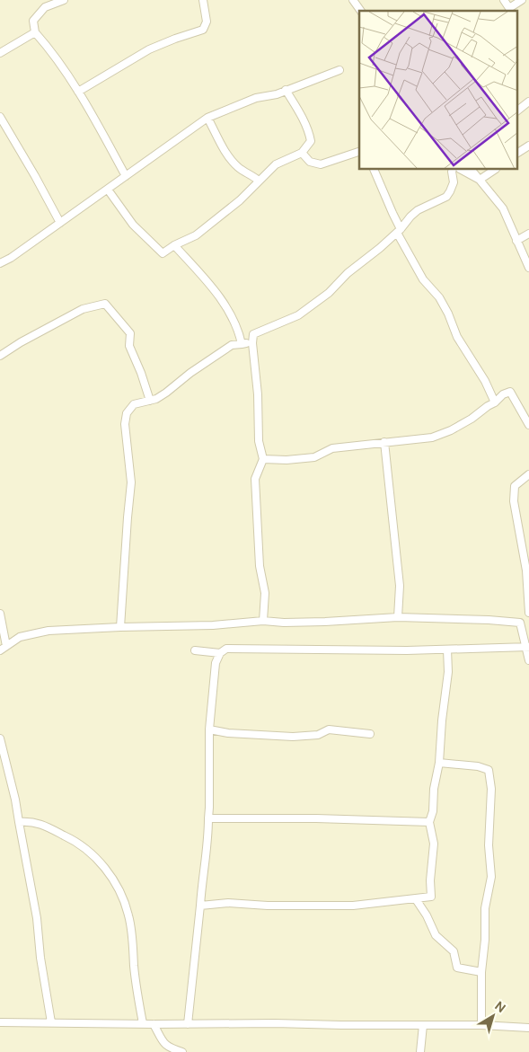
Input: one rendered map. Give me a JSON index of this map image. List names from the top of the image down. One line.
{"north":"top right"}
